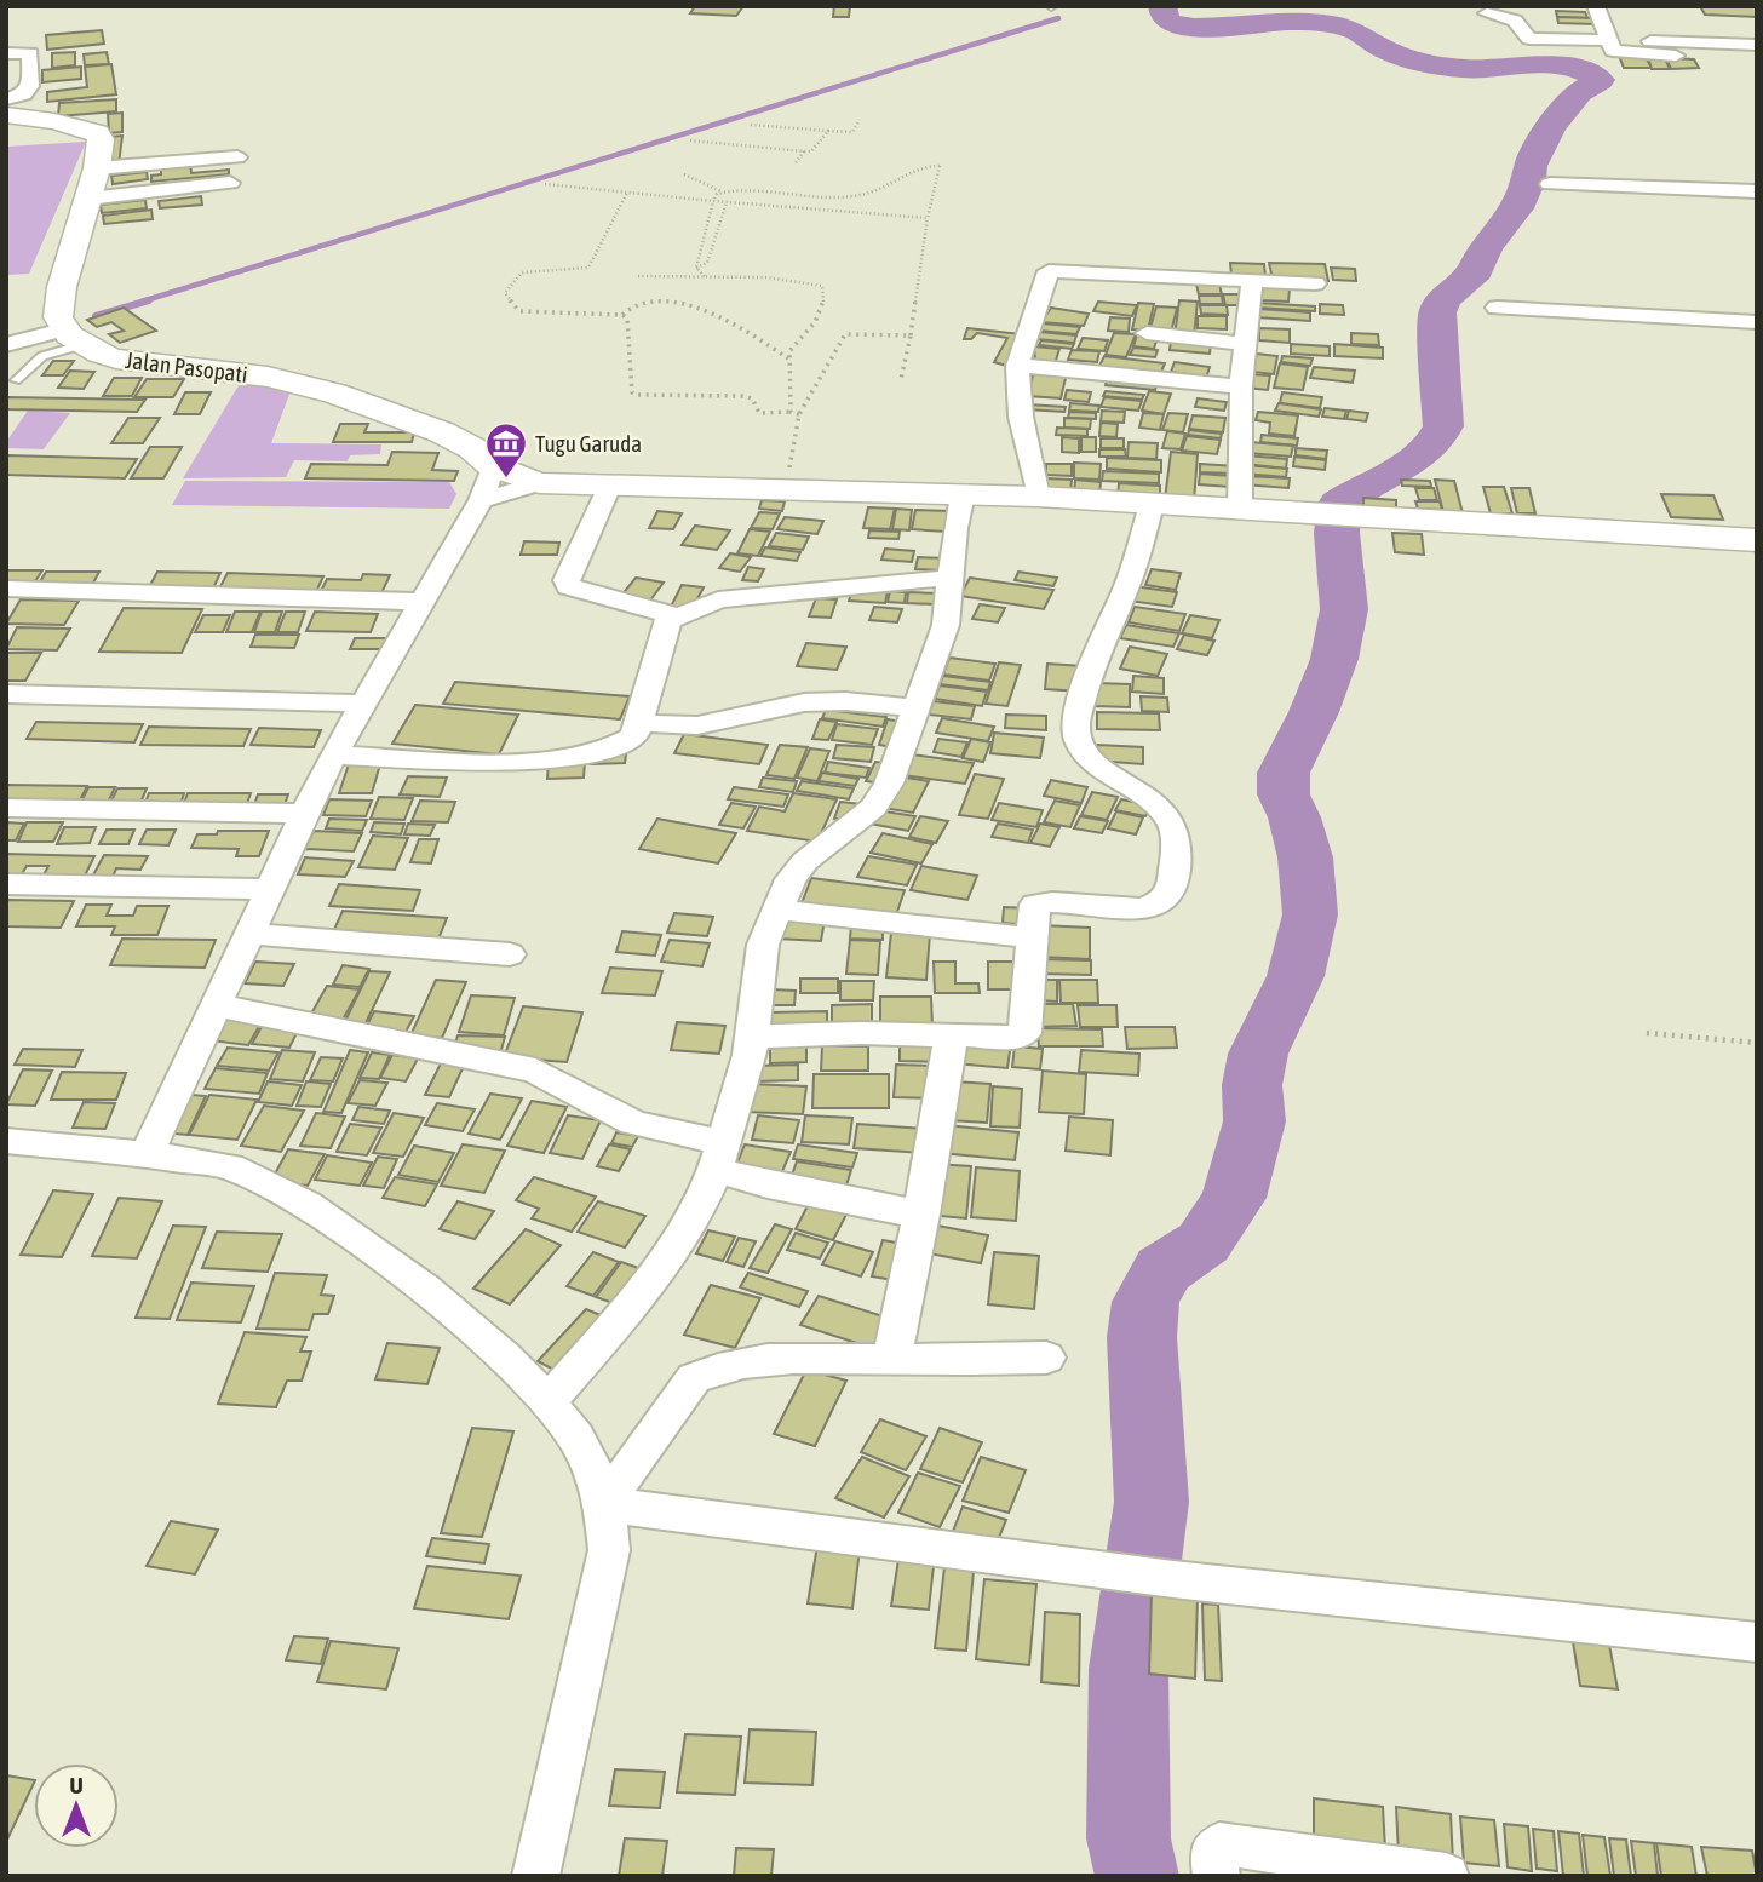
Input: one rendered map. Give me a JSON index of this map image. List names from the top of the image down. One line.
{"streets":{"street":["Jalan Pasopati"]},"places":{"museum":["Tugu Garuda"]},"north":"top"}
